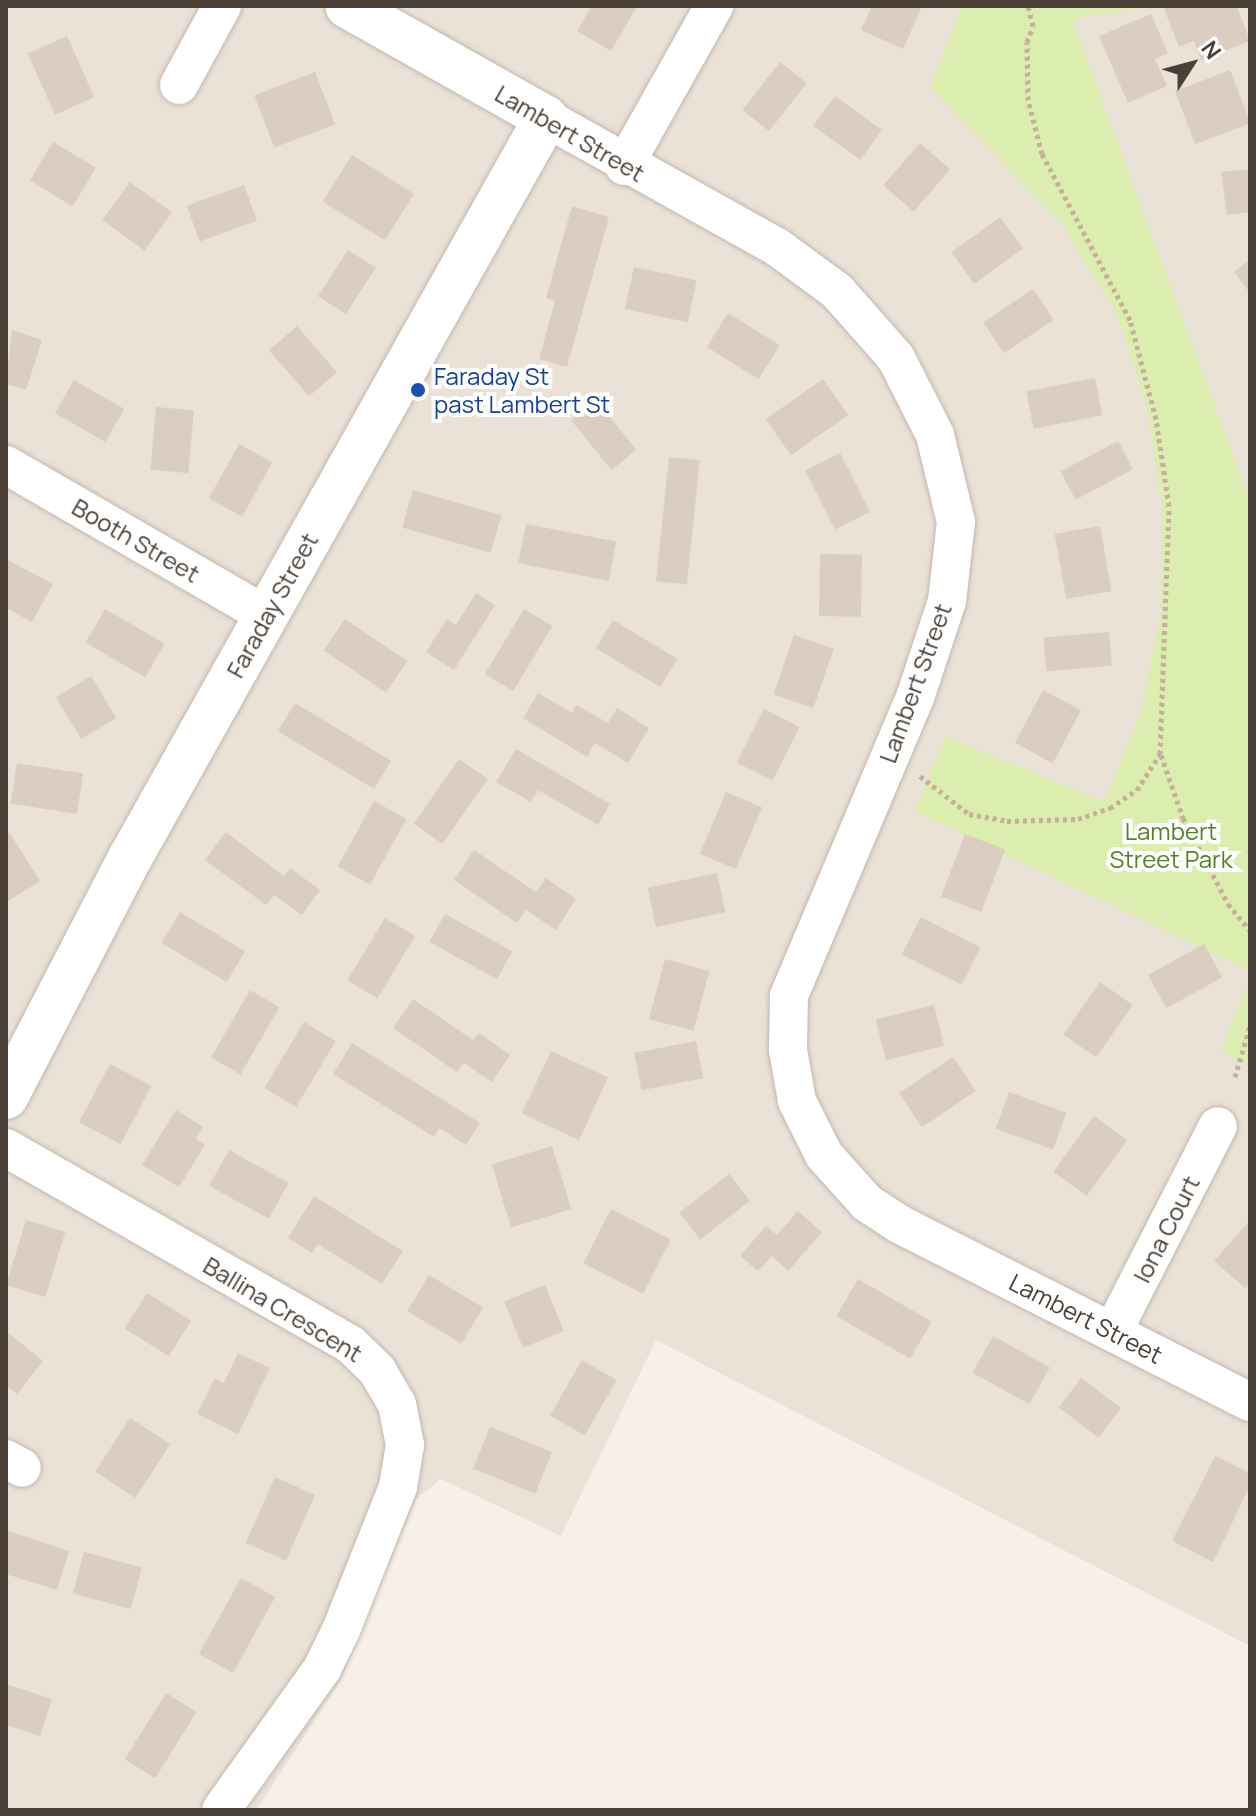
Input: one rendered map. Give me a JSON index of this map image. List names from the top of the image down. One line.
{"streets":{"street":["Lambert Street","Booth Street","Faraday Street","Iona Court","Ballina Crescent"]},"crossings":[["Lambert Street","Faraday Street"],["Lambert Street","Iona Court"],["Booth Street","Faraday Street"]],"parks":["Lambert Street Park"],"places":["Faraday St past Lambert St"],"north":"top right"}
